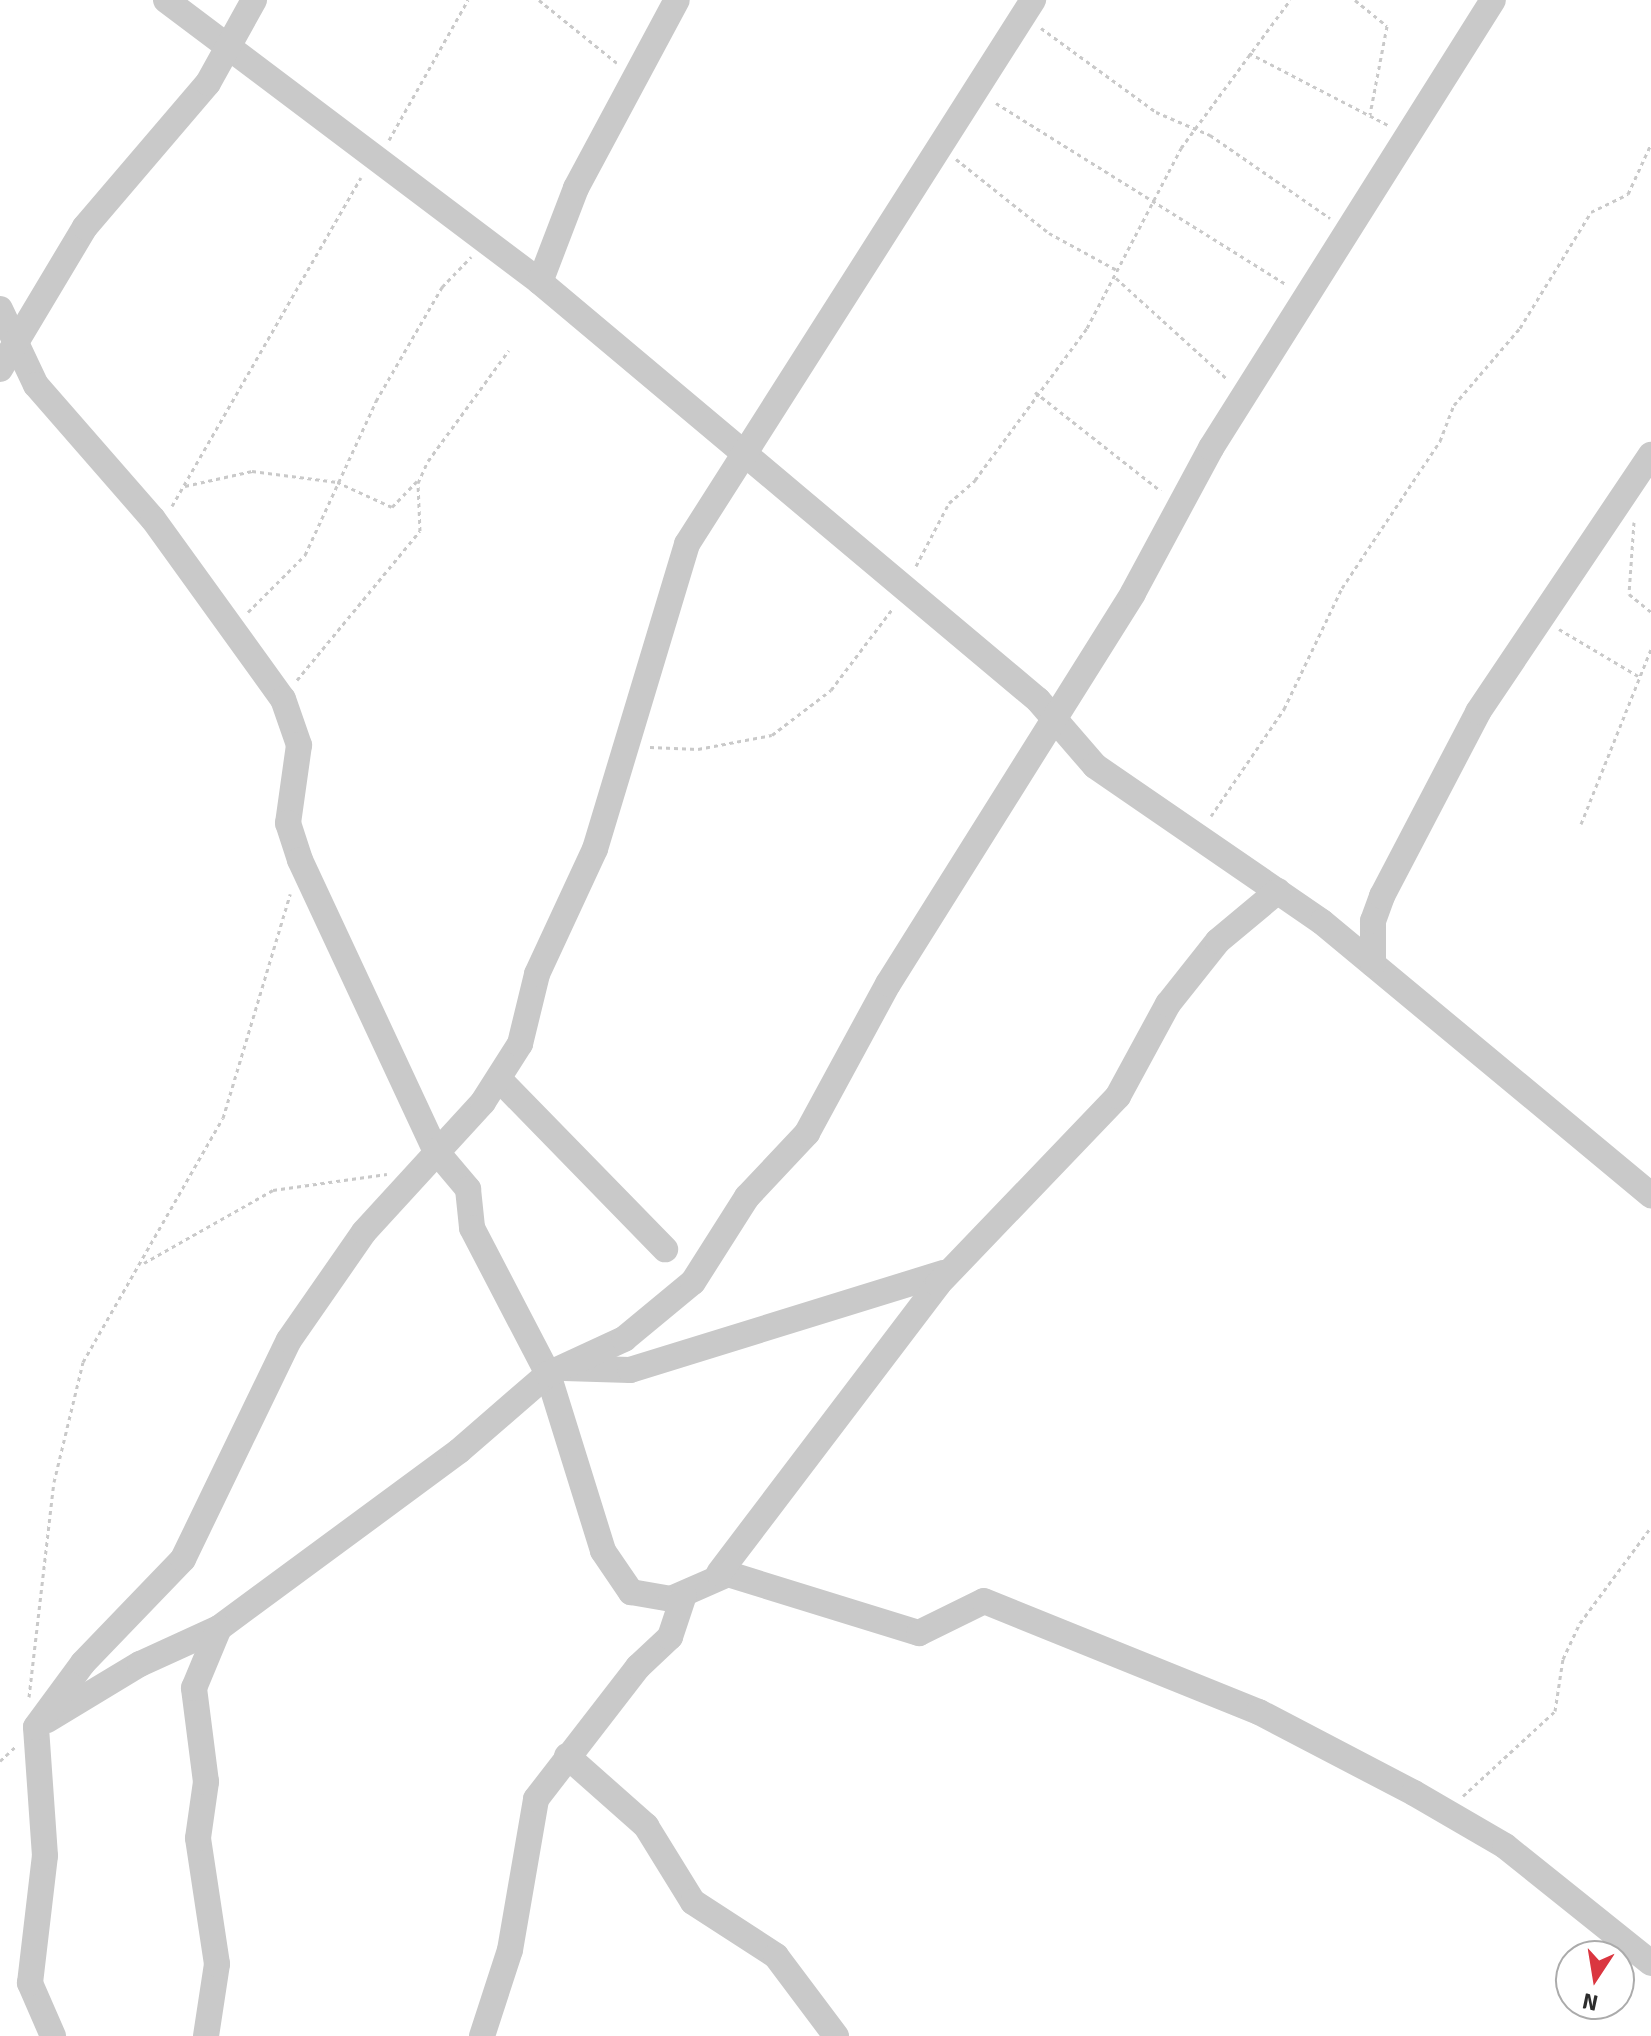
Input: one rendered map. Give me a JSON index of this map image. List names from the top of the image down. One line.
{"north":"bottom"}
